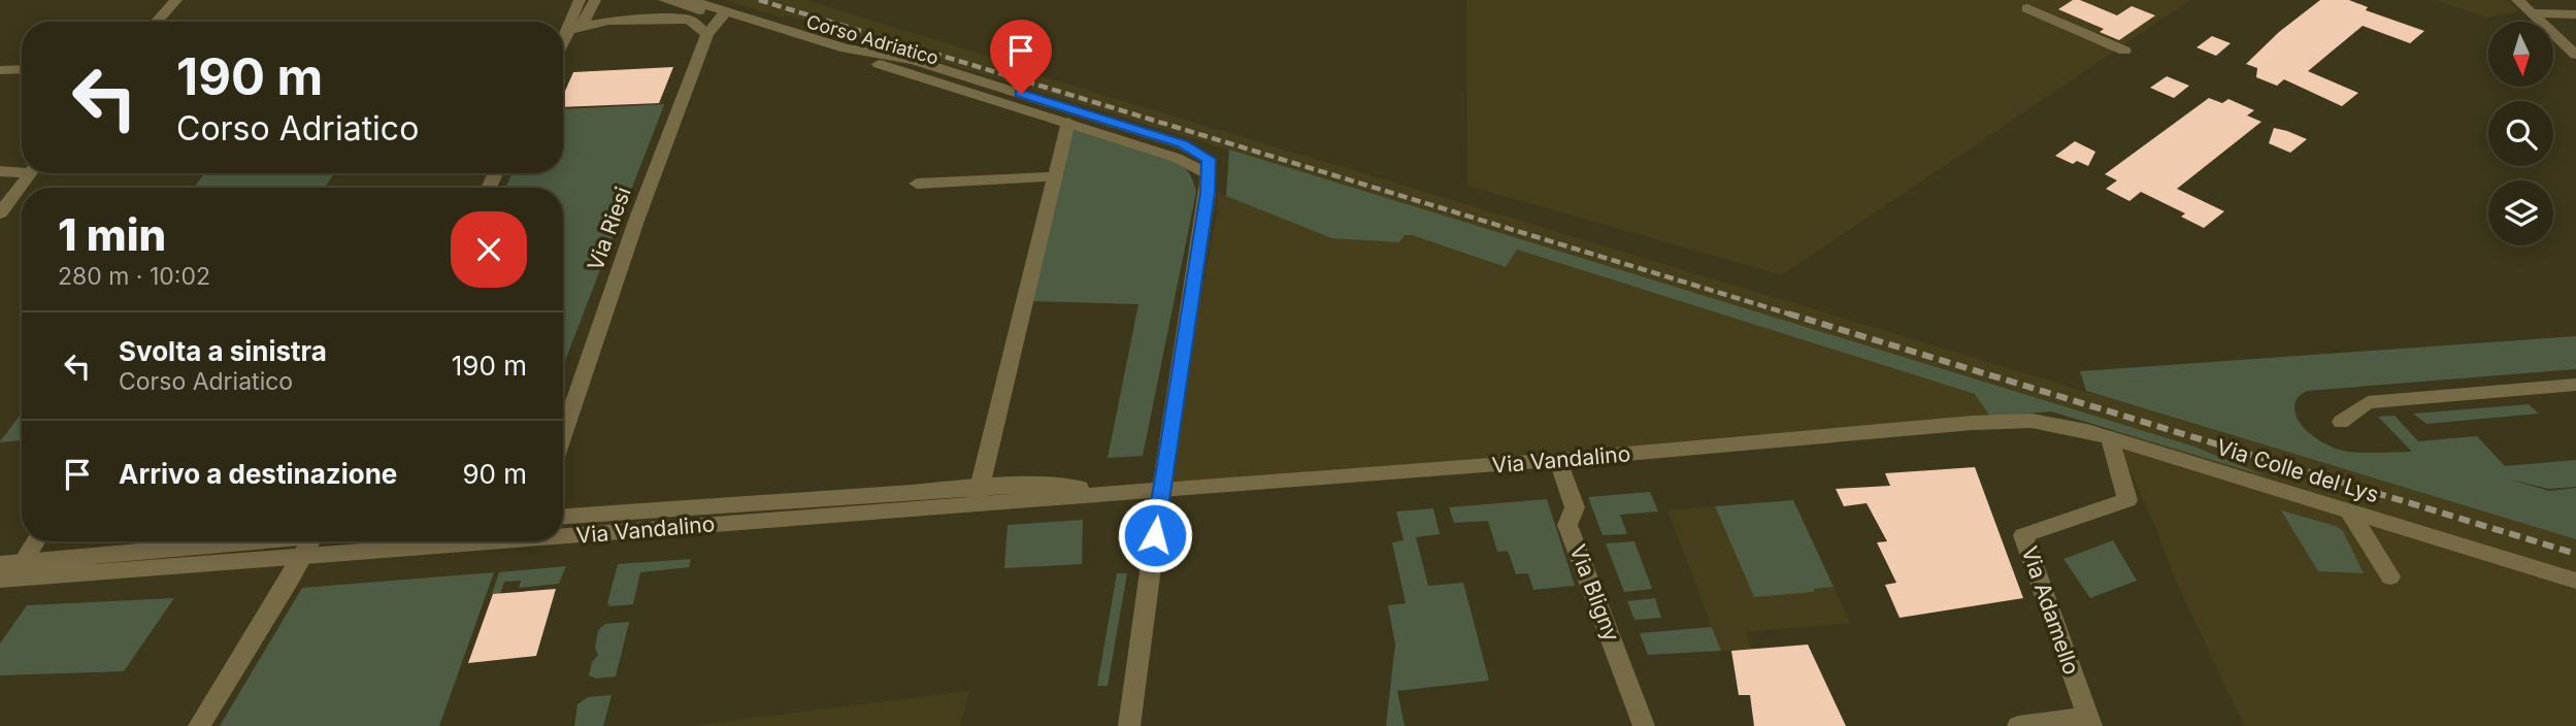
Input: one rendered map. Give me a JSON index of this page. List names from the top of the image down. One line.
{"streets":{"street":["Corso Adriatico","Via Riesi","Via Vandalino","Via Colle del Lys","Via Bligny","Via Adamello"]},"crossings":[["Corso Adriatico","Via Riesi"],["Via Vandalino","Via Colle del Lys"],["Via Vandalino","Via Bligny"],["Via Colle del Lys","Via Adamello"]],"north":"bottom","page":{"turn":["190 m","Corso Adriatico"],"heading":["1 min","280 m · 10:02"],"list":[{"name":"Svolta a sinistra","note":"Corso Adriatico","value":"190 m"},{"name":"Arrivo a destinazione","value":"90 m"}]}}
